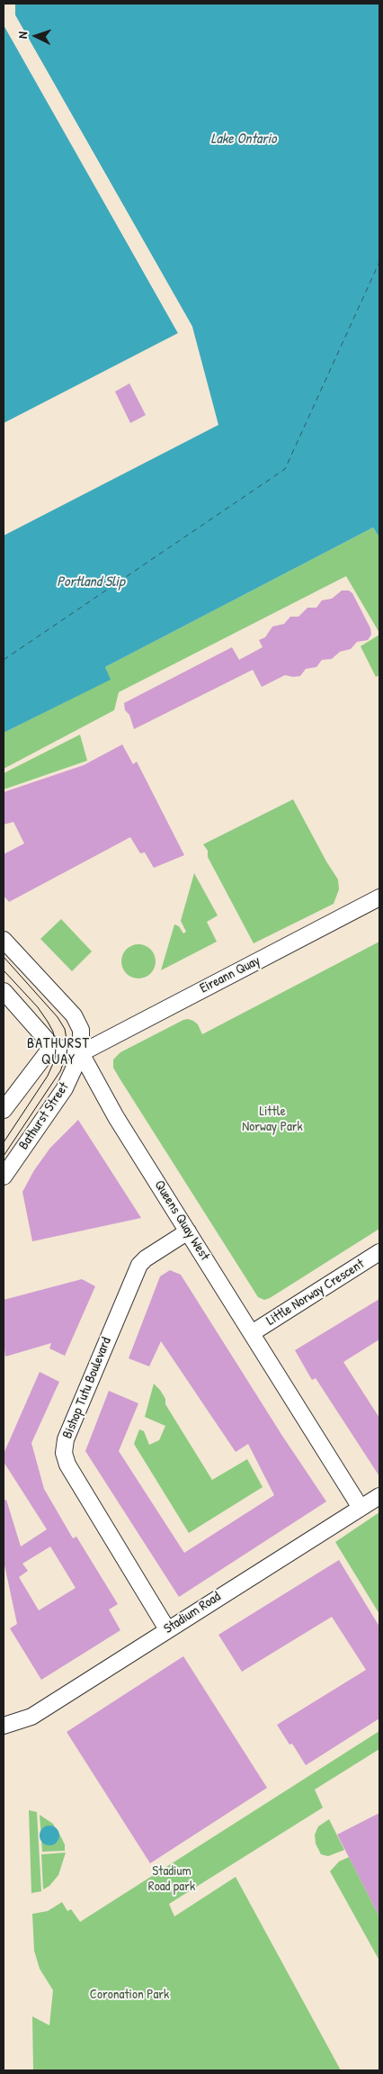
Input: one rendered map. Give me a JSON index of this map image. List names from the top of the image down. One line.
{"streets":{"street":["Eireann Quay","Bathurst Street","Queens Quay West","Little Norway Crescent","Bishop Tutu Boulevard","Stadium Road"]},"crossings":[["Eireann Quay","Bathurst Street"],["Eireann Quay","Queens Quay West"],["Bathurst Street","Queens Quay West"],["Queens Quay West","Little Norway Crescent"],["Queens Quay West","Bishop Tutu Boulevard"],["Queens Quay West","Stadium Road"],["Bishop Tutu Boulevard","Stadium Road"]],"districts":["BATHURST QUAY"],"water":["Lake Ontario","Portland Slip"],"parks":["Little Norway Park","Stadium Road park","Coronation Park"],"north":"left"}
